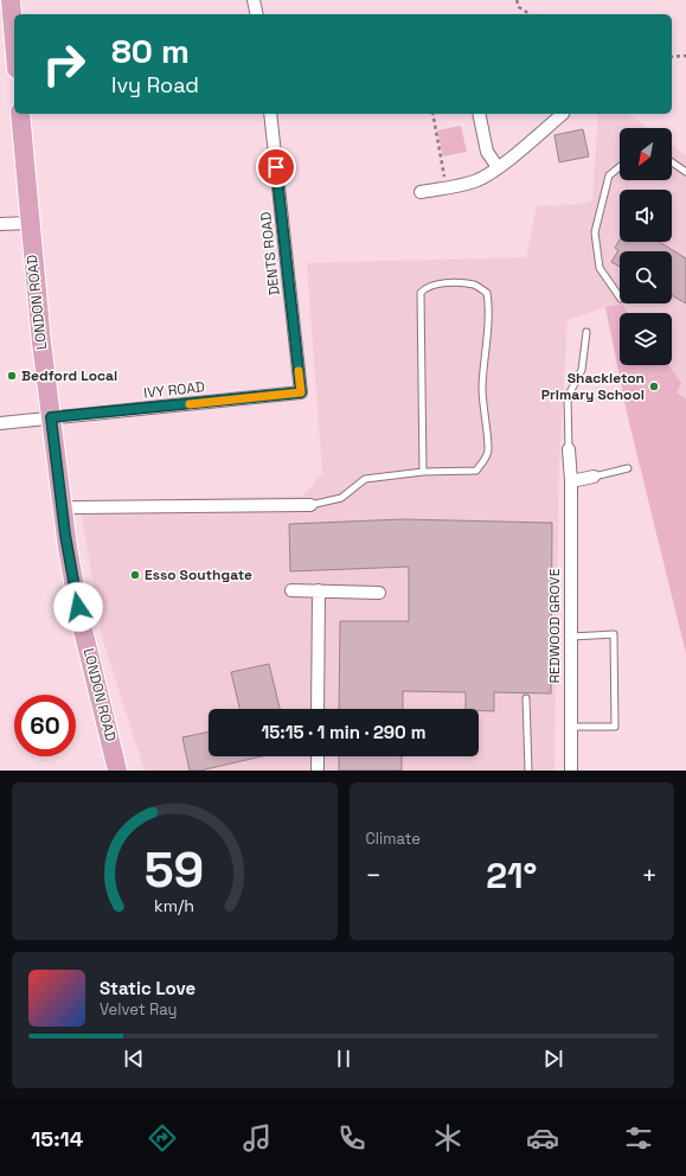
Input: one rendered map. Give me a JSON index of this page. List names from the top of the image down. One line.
{"streets":{"main road":["LONDON ROAD"],"street":["DENTS ROAD","IVY ROAD","REDWOOD GROVE"]},"crossings":[["DENTS ROAD","IVY ROAD"],["LONDON ROAD","IVY ROAD"]],"places":["Bedford Local","Shackleton Primary School","Esso Southgate"],"north":"bottom left","page":{"turn":["80 m","Ivy Road"],"limit":"60","trip":"15:15 · 1 min · 290 m","tile":"Climate","heat":["−","21°","+"],"song":["Static Love","Velvet Ray"],"tabs":"15:14","gauge":["59","km/h"]}}
